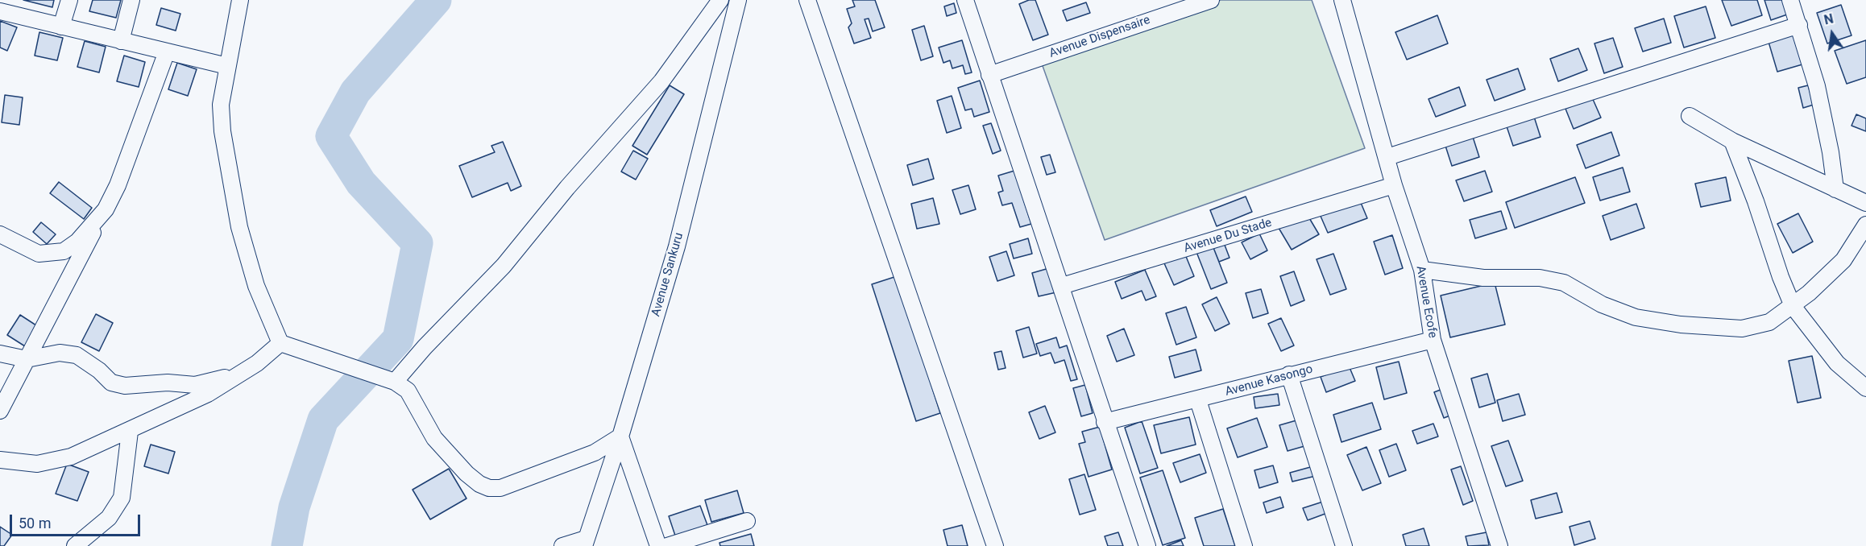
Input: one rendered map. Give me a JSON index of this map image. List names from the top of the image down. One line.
{"streets":{"street":["Avenue Dispensaire","Avenue Du Stade","Avenue Sankuru","Avenue Ecofe","Avenue Kasongo"]},"crossings":[["Avenue Du Stade","Avenue Ecofe"],["Avenue Ecofe","Avenue Kasongo"]],"scale_bar":"50 m","north":"top"}
